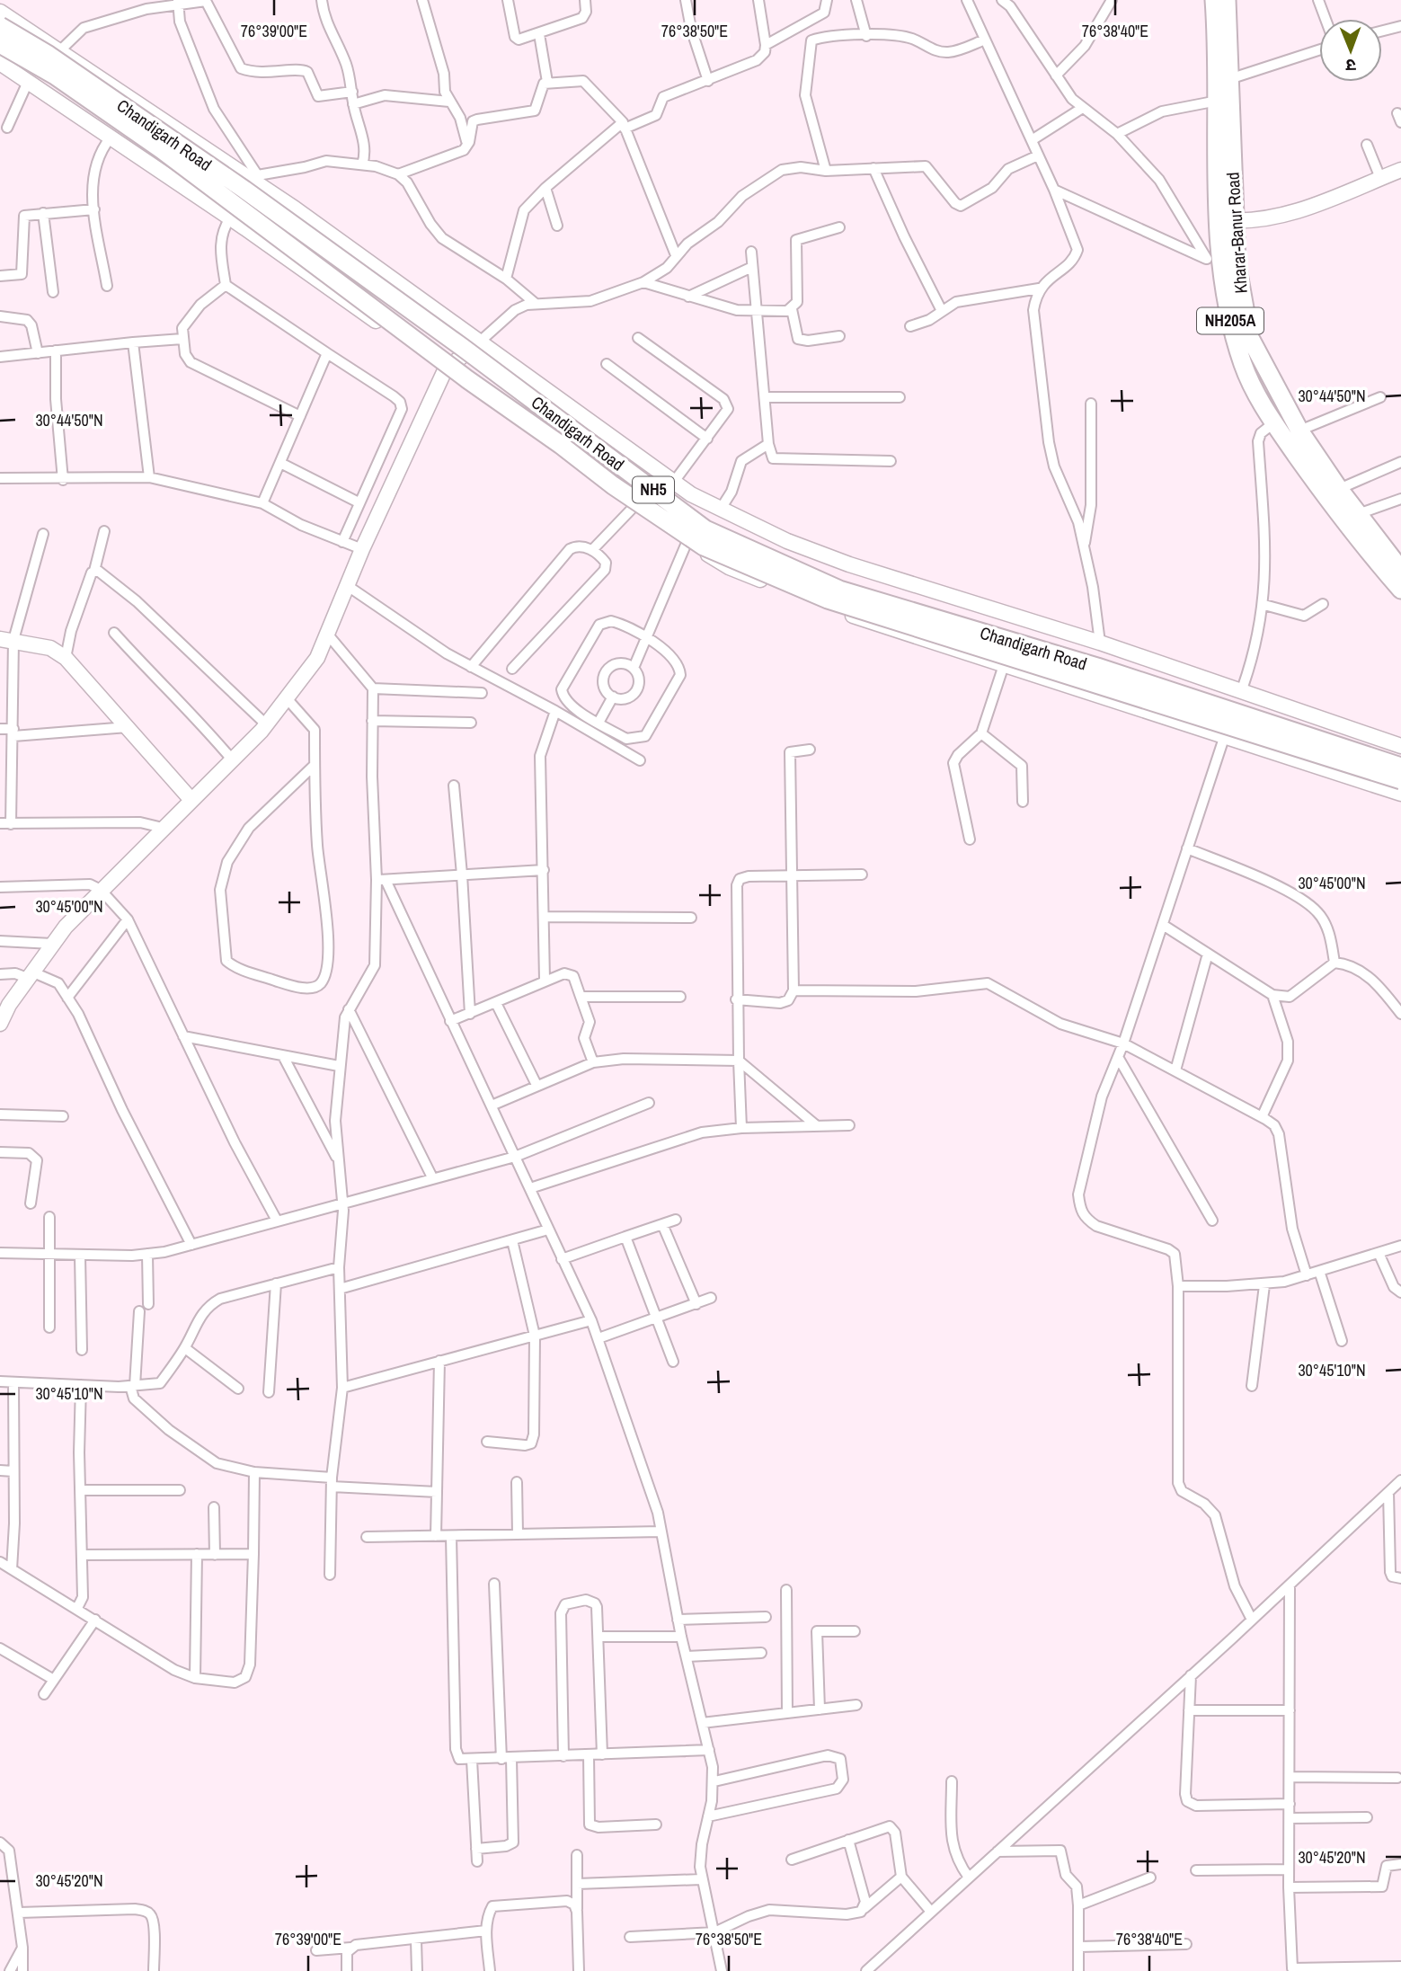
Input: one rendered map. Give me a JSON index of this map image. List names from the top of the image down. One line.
{"streets":{"highway":["Chandigarh Road","Kharar-Banur Road","NH205A","NH5"]},"crossings":[["Kharar-Banur Road","NH205A"]],"north":"bottom","coordinates":["76°39'00\"E","76°38'50\"E","76°38'40\"E","30°44'50\"N","30°45'00\"N","30°45'10\"N","30°45'20\"N"]}
